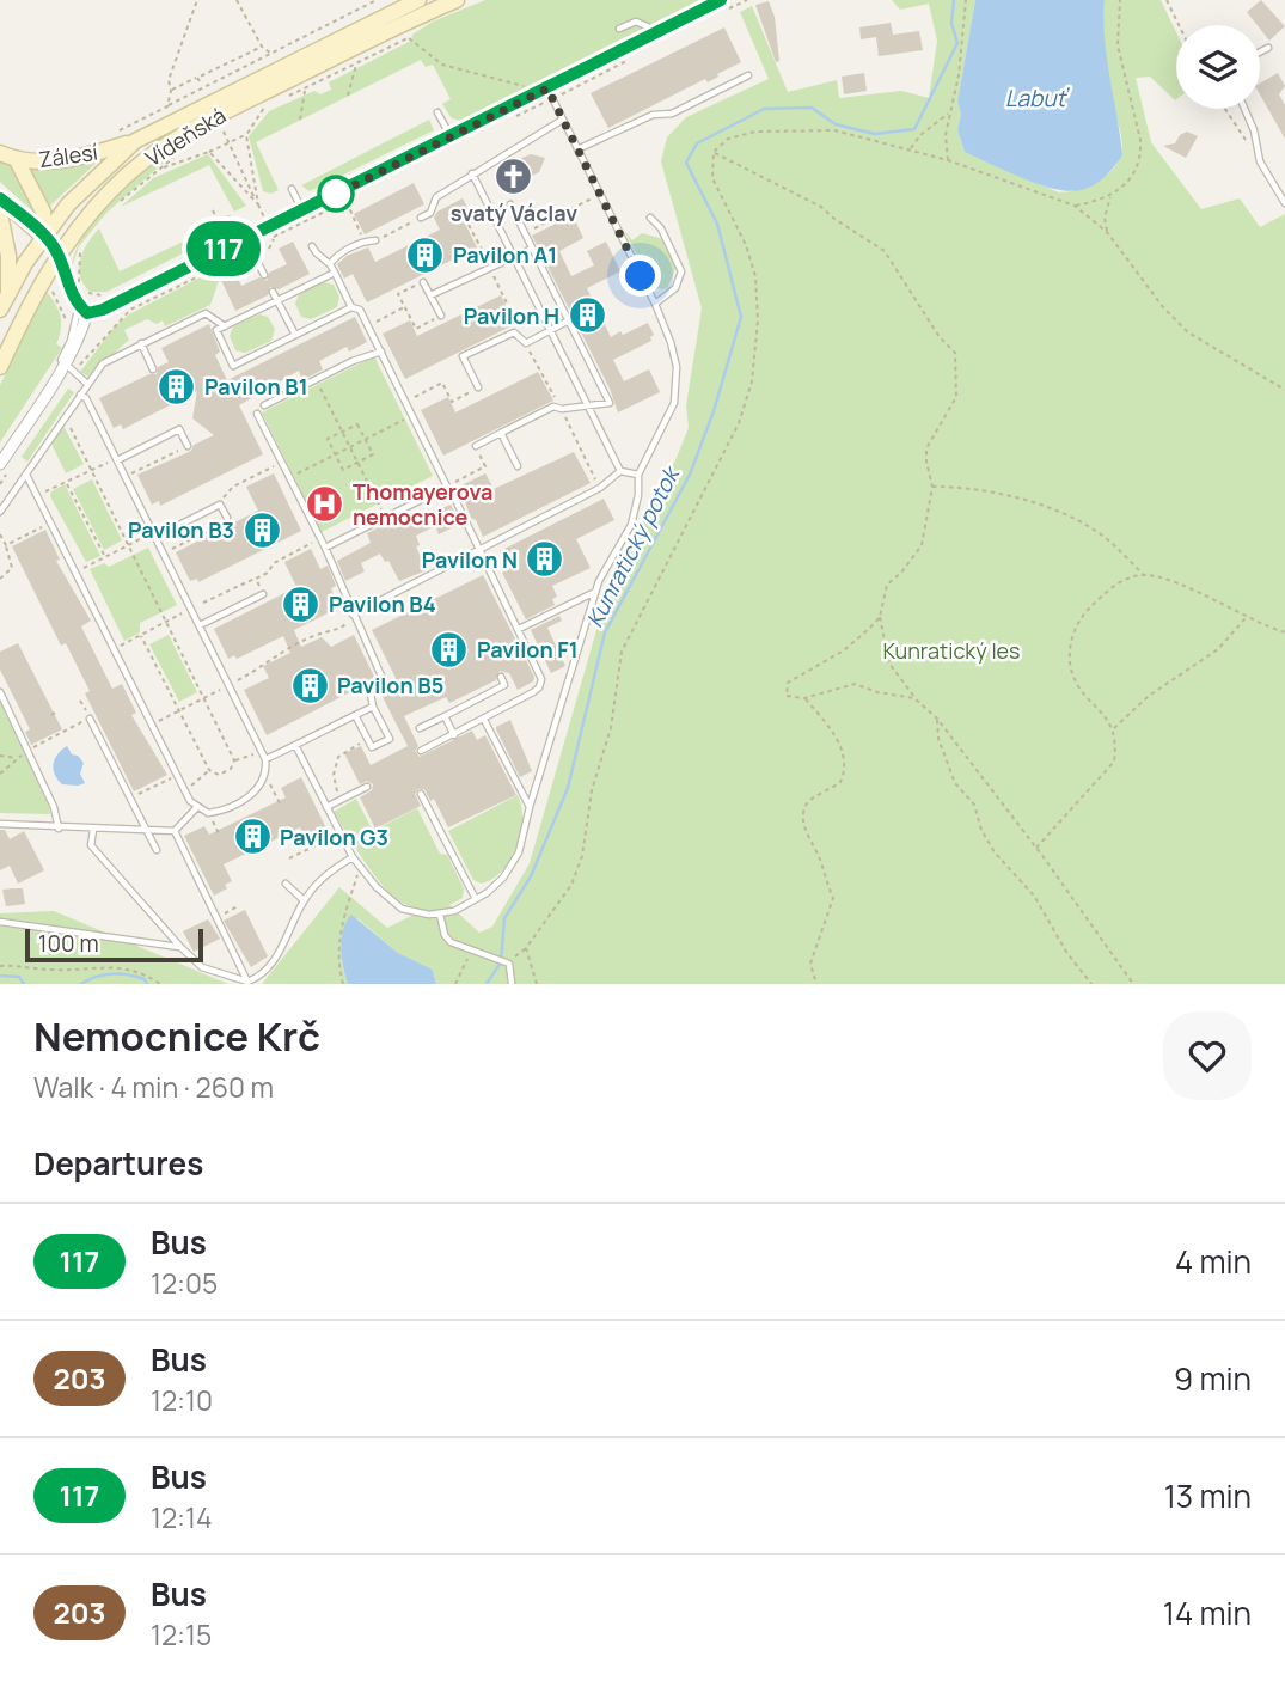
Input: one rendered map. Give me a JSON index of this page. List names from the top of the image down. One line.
{"streets":{"main road":["Vídeňská","Zálesí"]},"crossings":[["Vídeňská","Zálesí"]],"water":["Labuť","Kunratický potok"],"parks":["Kunratický les"],"places":{"church":["svatý Václav"],"building":["Pavilon A1","Pavilon H","Pavilon B1","Pavilon B3","Pavilon N","Pavilon B4","Pavilon F1","Pavilon B5","Pavilon G3"],"hospital":["Thomayerova nemocnice"]},"lines":["bus line 117"],"scale_bar":"100 m","page":{"on_map":"117","scale":"100 m","heading":[["Nemocnice Krč","Walk · 4 min · 260 m"],"Departures"],"list":[{"mark":"117","name":"Bus","note":"12:05","value":"4 min"},{"mark":"203","name":"Bus","note":"12:10","value":"9 min"},{"mark":"117","name":"Bus","note":"12:14","value":"13 min"},{"mark":"203","name":"Bus","note":"12:15","value":"14 min"}]}}
